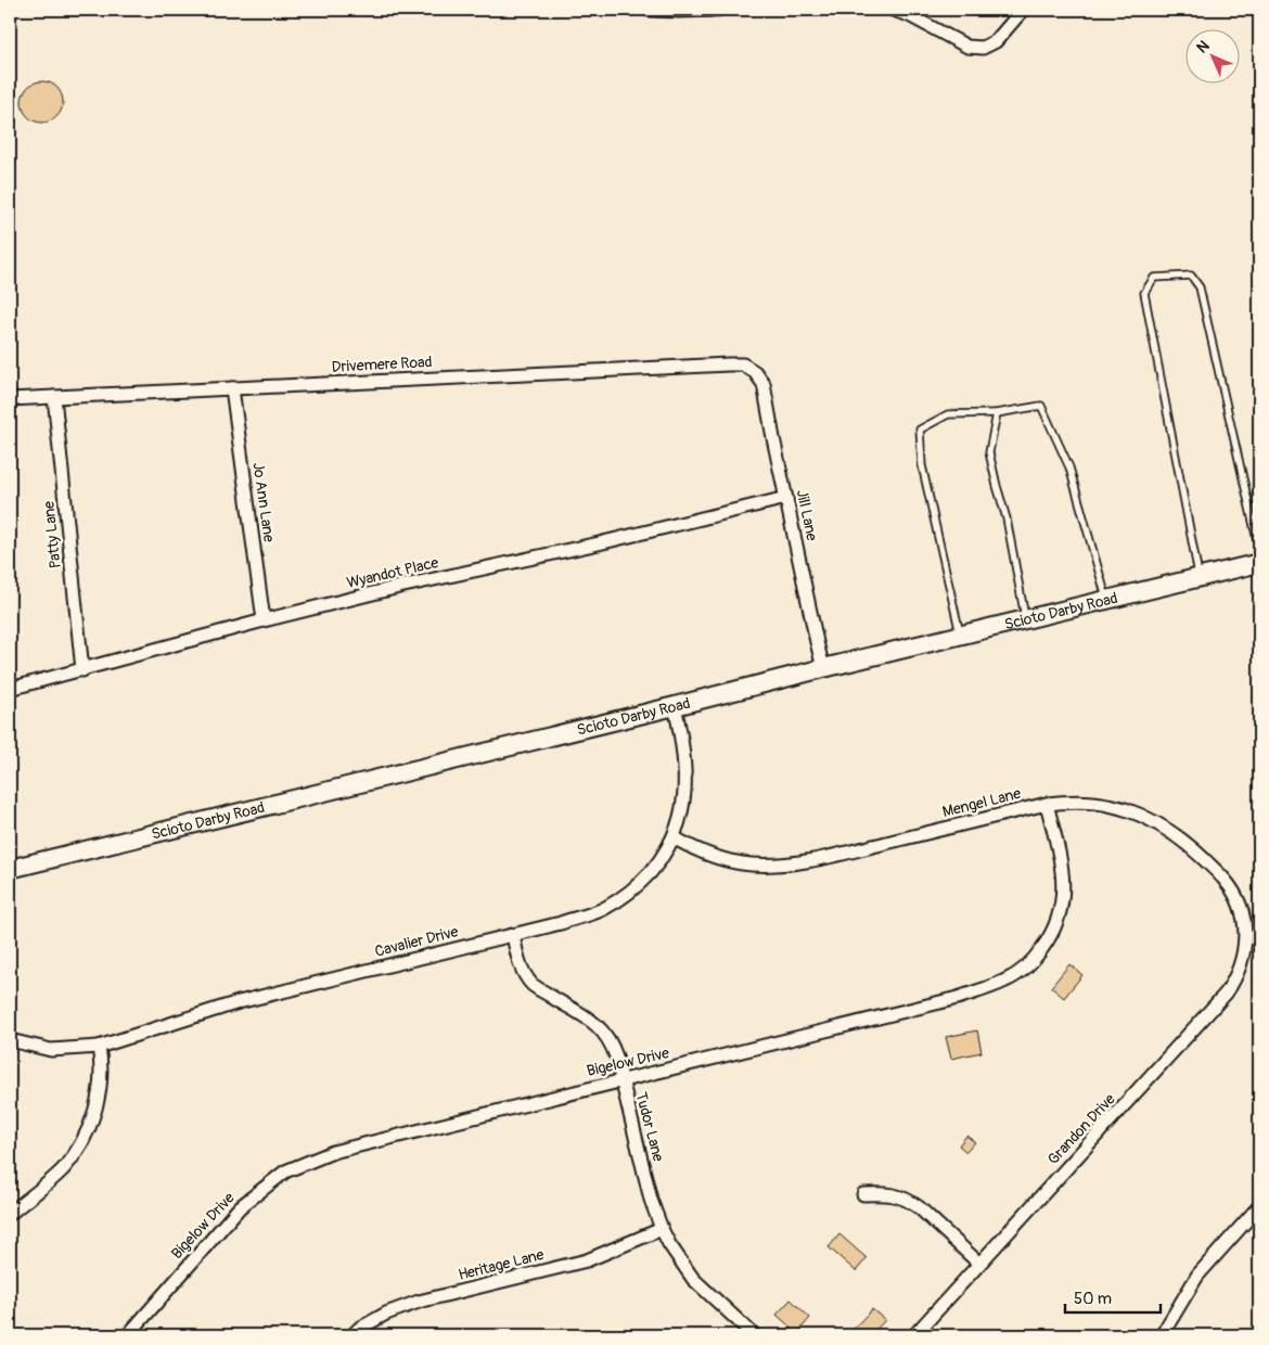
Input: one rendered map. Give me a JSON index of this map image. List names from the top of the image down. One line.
{"streets":{"main road":["Scioto Darby Road"],"street":["Drivemere Road","Jo Ann Lane","Jill Lane","Patty Lane","Wyandot Place","Mengel Lane","Cavalier Drive","Bigelow Drive","Tudor Lane","Grandon Drive","Heritage Lane"]},"crossings":[["Drivemere Road","Jo Ann Lane"],["Drivemere Road","Jill Lane"],["Drivemere Road","Patty Lane"],["Jo Ann Lane","Wyandot Place"],["Jill Lane","Wyandot Place"],["Jill Lane","Scioto Darby Road"],["Patty Lane","Wyandot Place"],["Scioto Darby Road","Cavalier Drive"],["Mengel Lane","Cavalier Drive"],["Mengel Lane","Bigelow Drive"],["Mengel Lane","Grandon Drive"],["Cavalier Drive","Tudor Lane"],["Bigelow Drive","Tudor Lane"],["Tudor Lane","Heritage Lane"]],"scale_bar":"50 m","north":"top left"}
